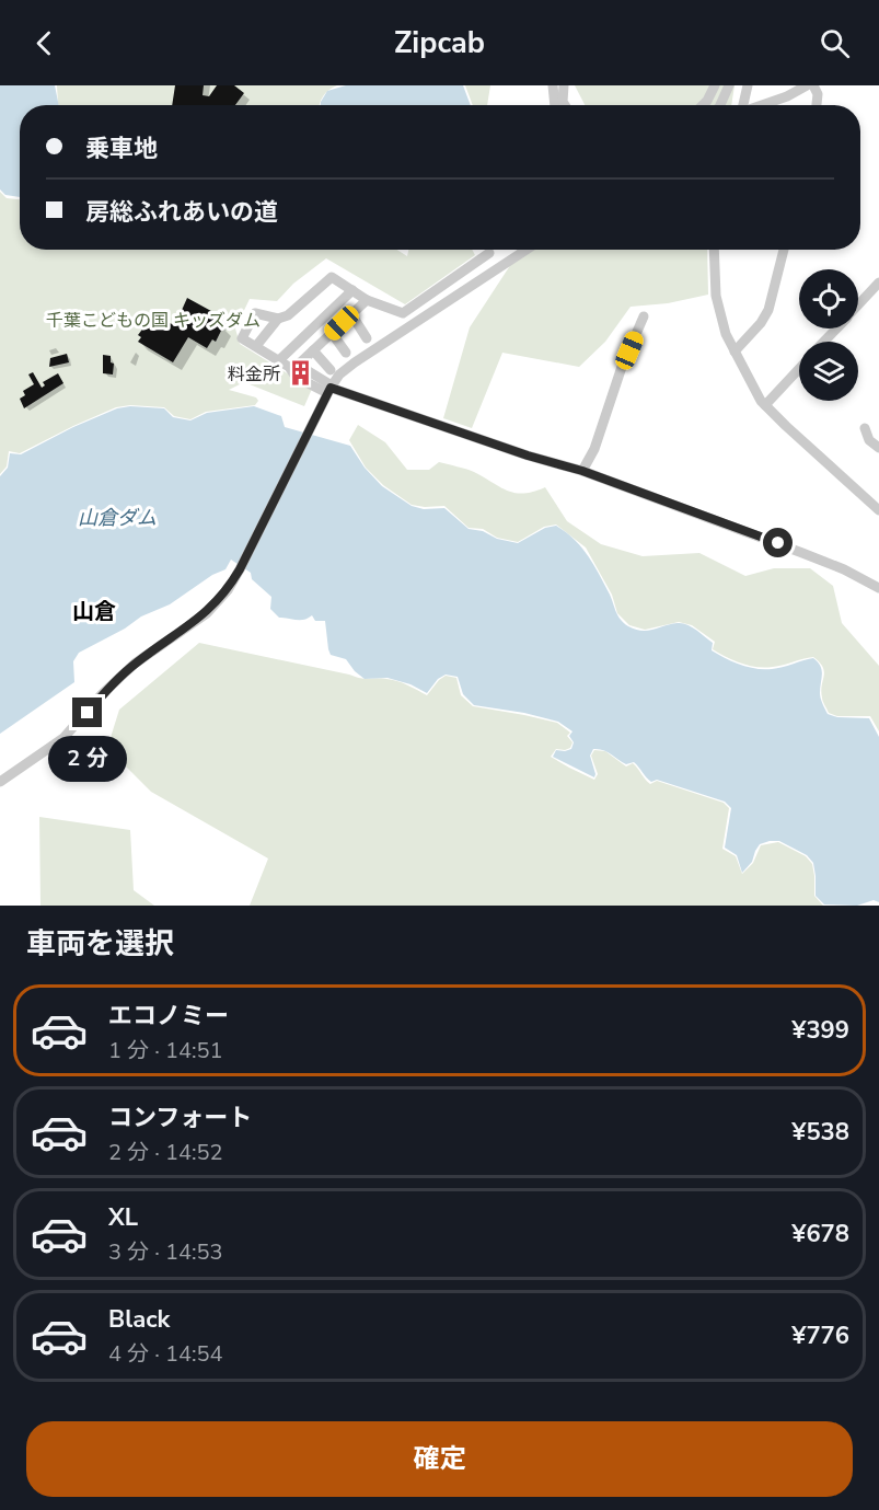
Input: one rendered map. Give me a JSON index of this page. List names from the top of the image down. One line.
{"districts":["山倉"],"water":["山倉ダム"],"parks":["千葉こどもの国 キッズダム"],"places":{"building":["料金所"]},"page":{"header":"Zipcab","banner":["乗車地","房総ふれあいの道"],"bubble":"2 分","heading":"車両を選択","list":[{"name":"エコノミー","note":"1 分 · 14:51","value":"¥399"},{"name":"コンフォート","note":"2 分 · 14:52","value":"¥538"},{"name":"XL","note":"3 分 · 14:53","value":"¥678"},{"name":"Black","note":"4 分 · 14:54","value":"¥776"}],"buttons":"確定"}}
